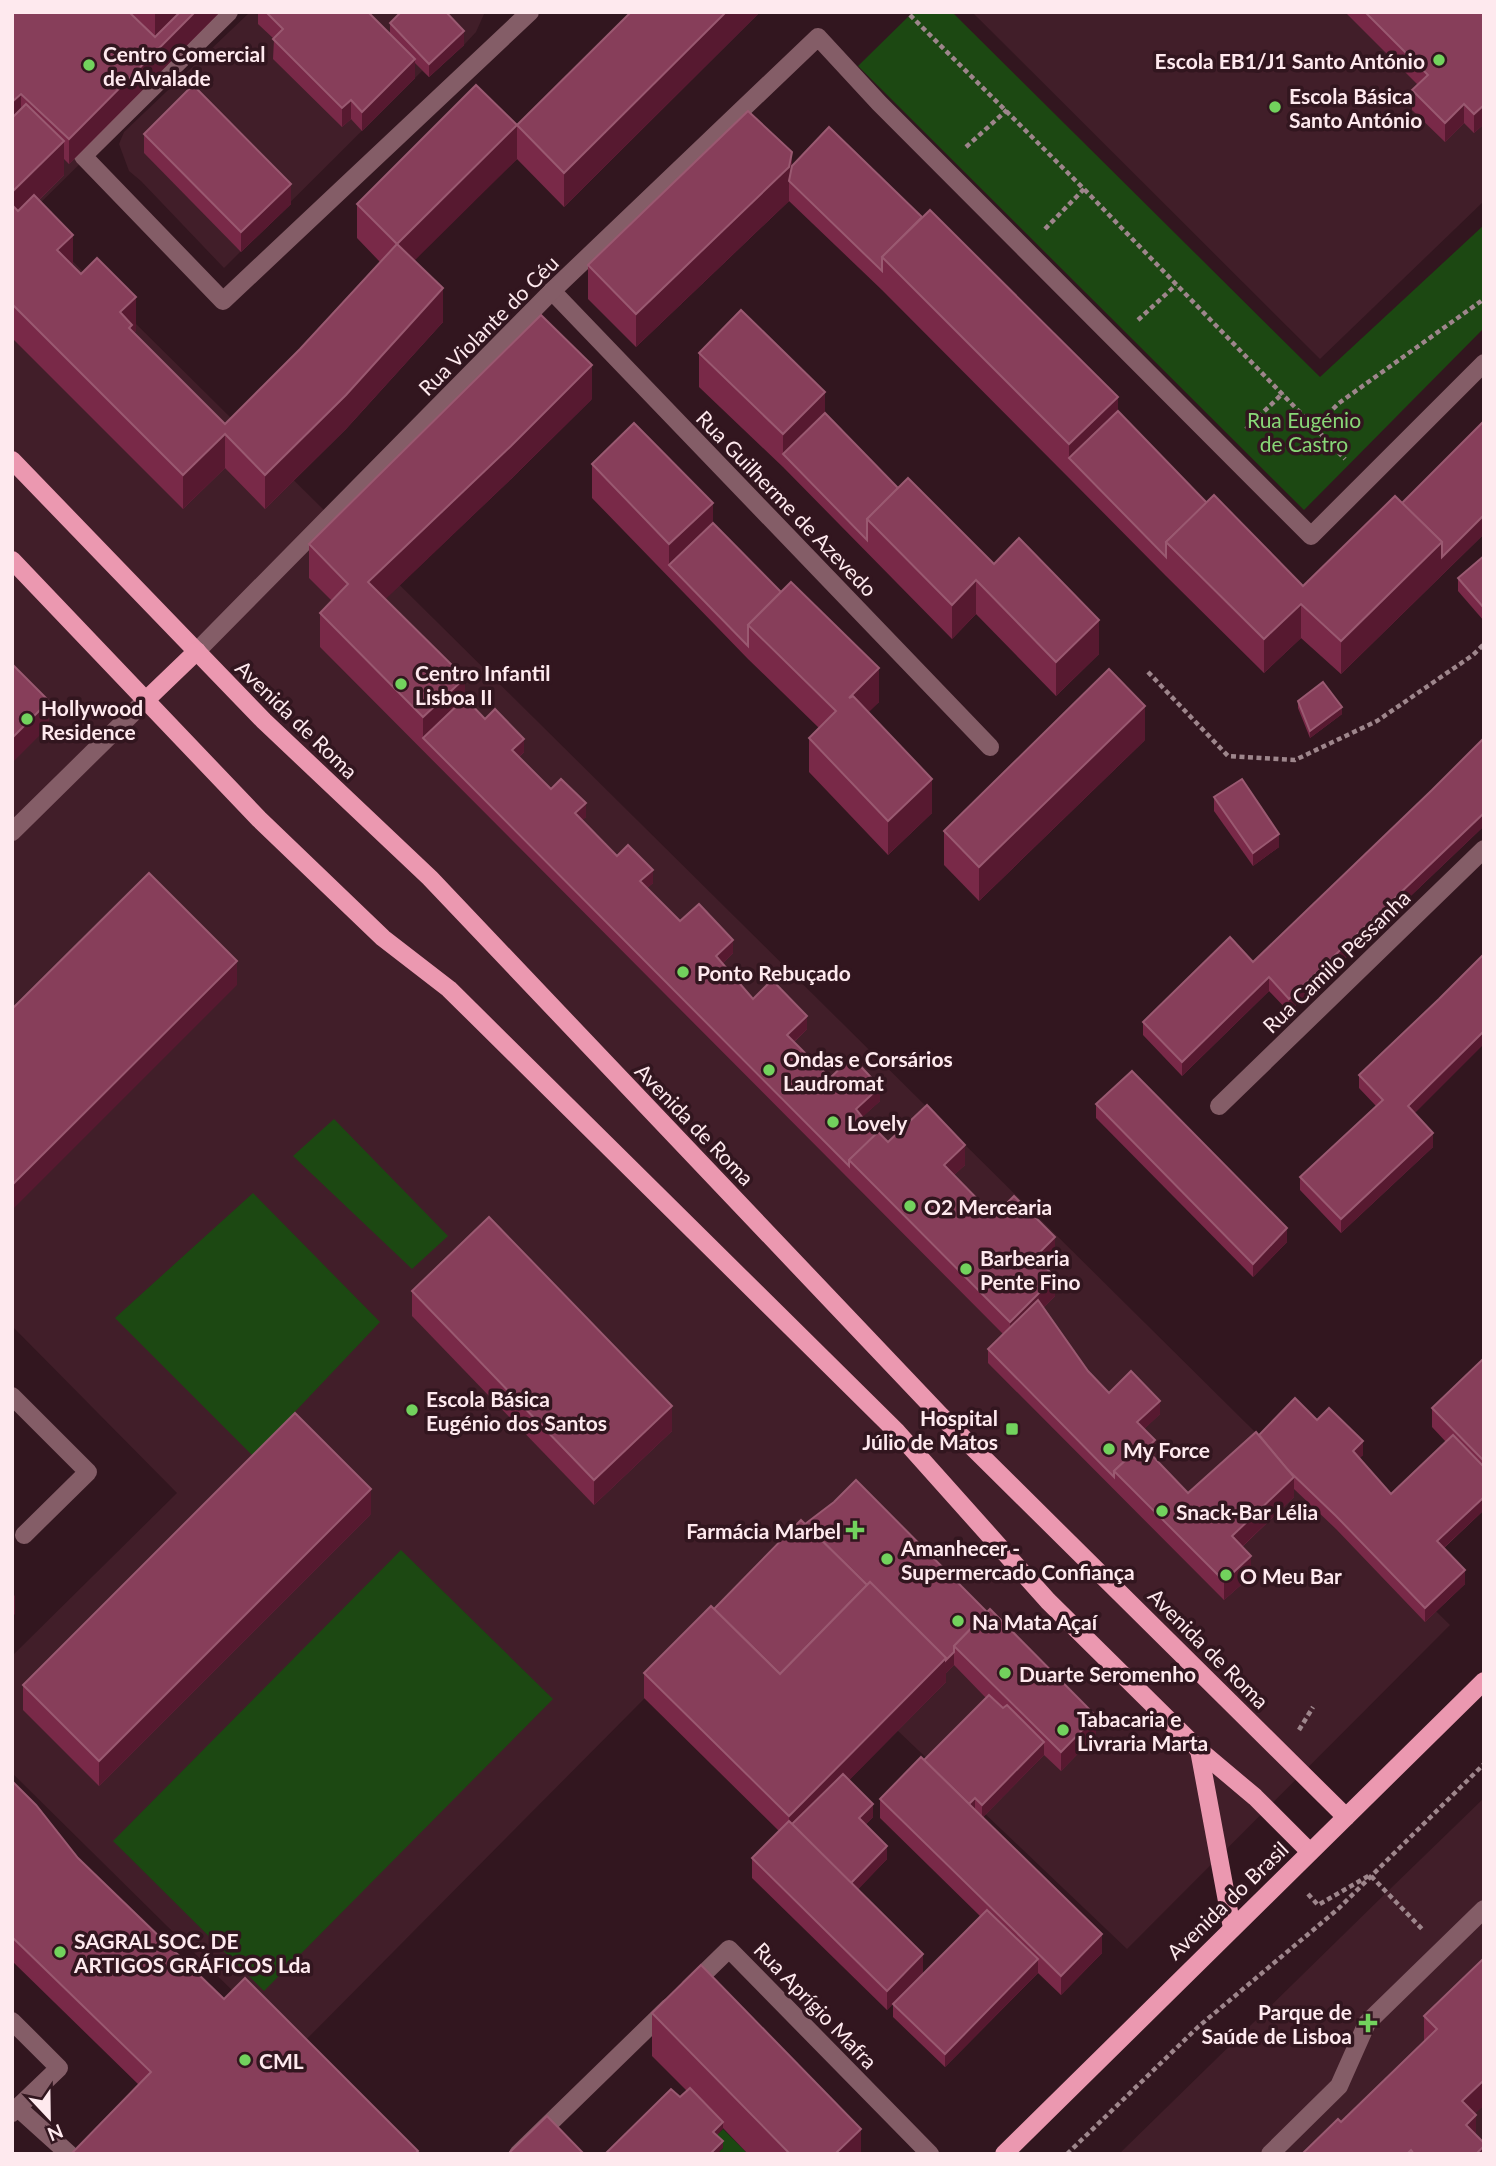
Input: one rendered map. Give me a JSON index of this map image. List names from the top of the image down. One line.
{"streets":{"main road":["Avenida de Roma","Avenida do Brasil"],"street":["Rua Violante do Céu","Rua Guilherme de Azevedo","Rua Camilo Pessanha","Rua Aprígio Mafra"]},"crossings":[["Rua Violante do Céu","Rua Guilherme de Azevedo"],["Rua Violante do Céu","Avenida de Roma"],["Avenida de Roma","Avenida do Brasil"]],"parks":["Rua Eugénio de Castro"],"places":{"other":["Escola EB1/J1 Santo António","Centro Comercial de Alvalade","Escola Básica Santo António","Centro Infantil Lisboa II","Hollywood Residence","Ponto Rebuçado","Ondas e Corsários Laudromat","Lovely","O2 Mercearia","Barbearia Pente Fino","Escola Básica Eugénio dos Santos","My Force","Snack-Bar Lélia","Amanhecer - Supermercado Confiança","O Meu Bar","Na Mata Açaí","Duarte Seromenho","Tabacaria e Livraria Marta","SAGRAL SOC. DE ARTIGOS GRÁFICOS Lda","CML"],"transit":["Hospital Júlio de Matos"],"health":["Farmácia Marbel","Parque de Saúde de Lisboa"]},"north":"bottom"}
